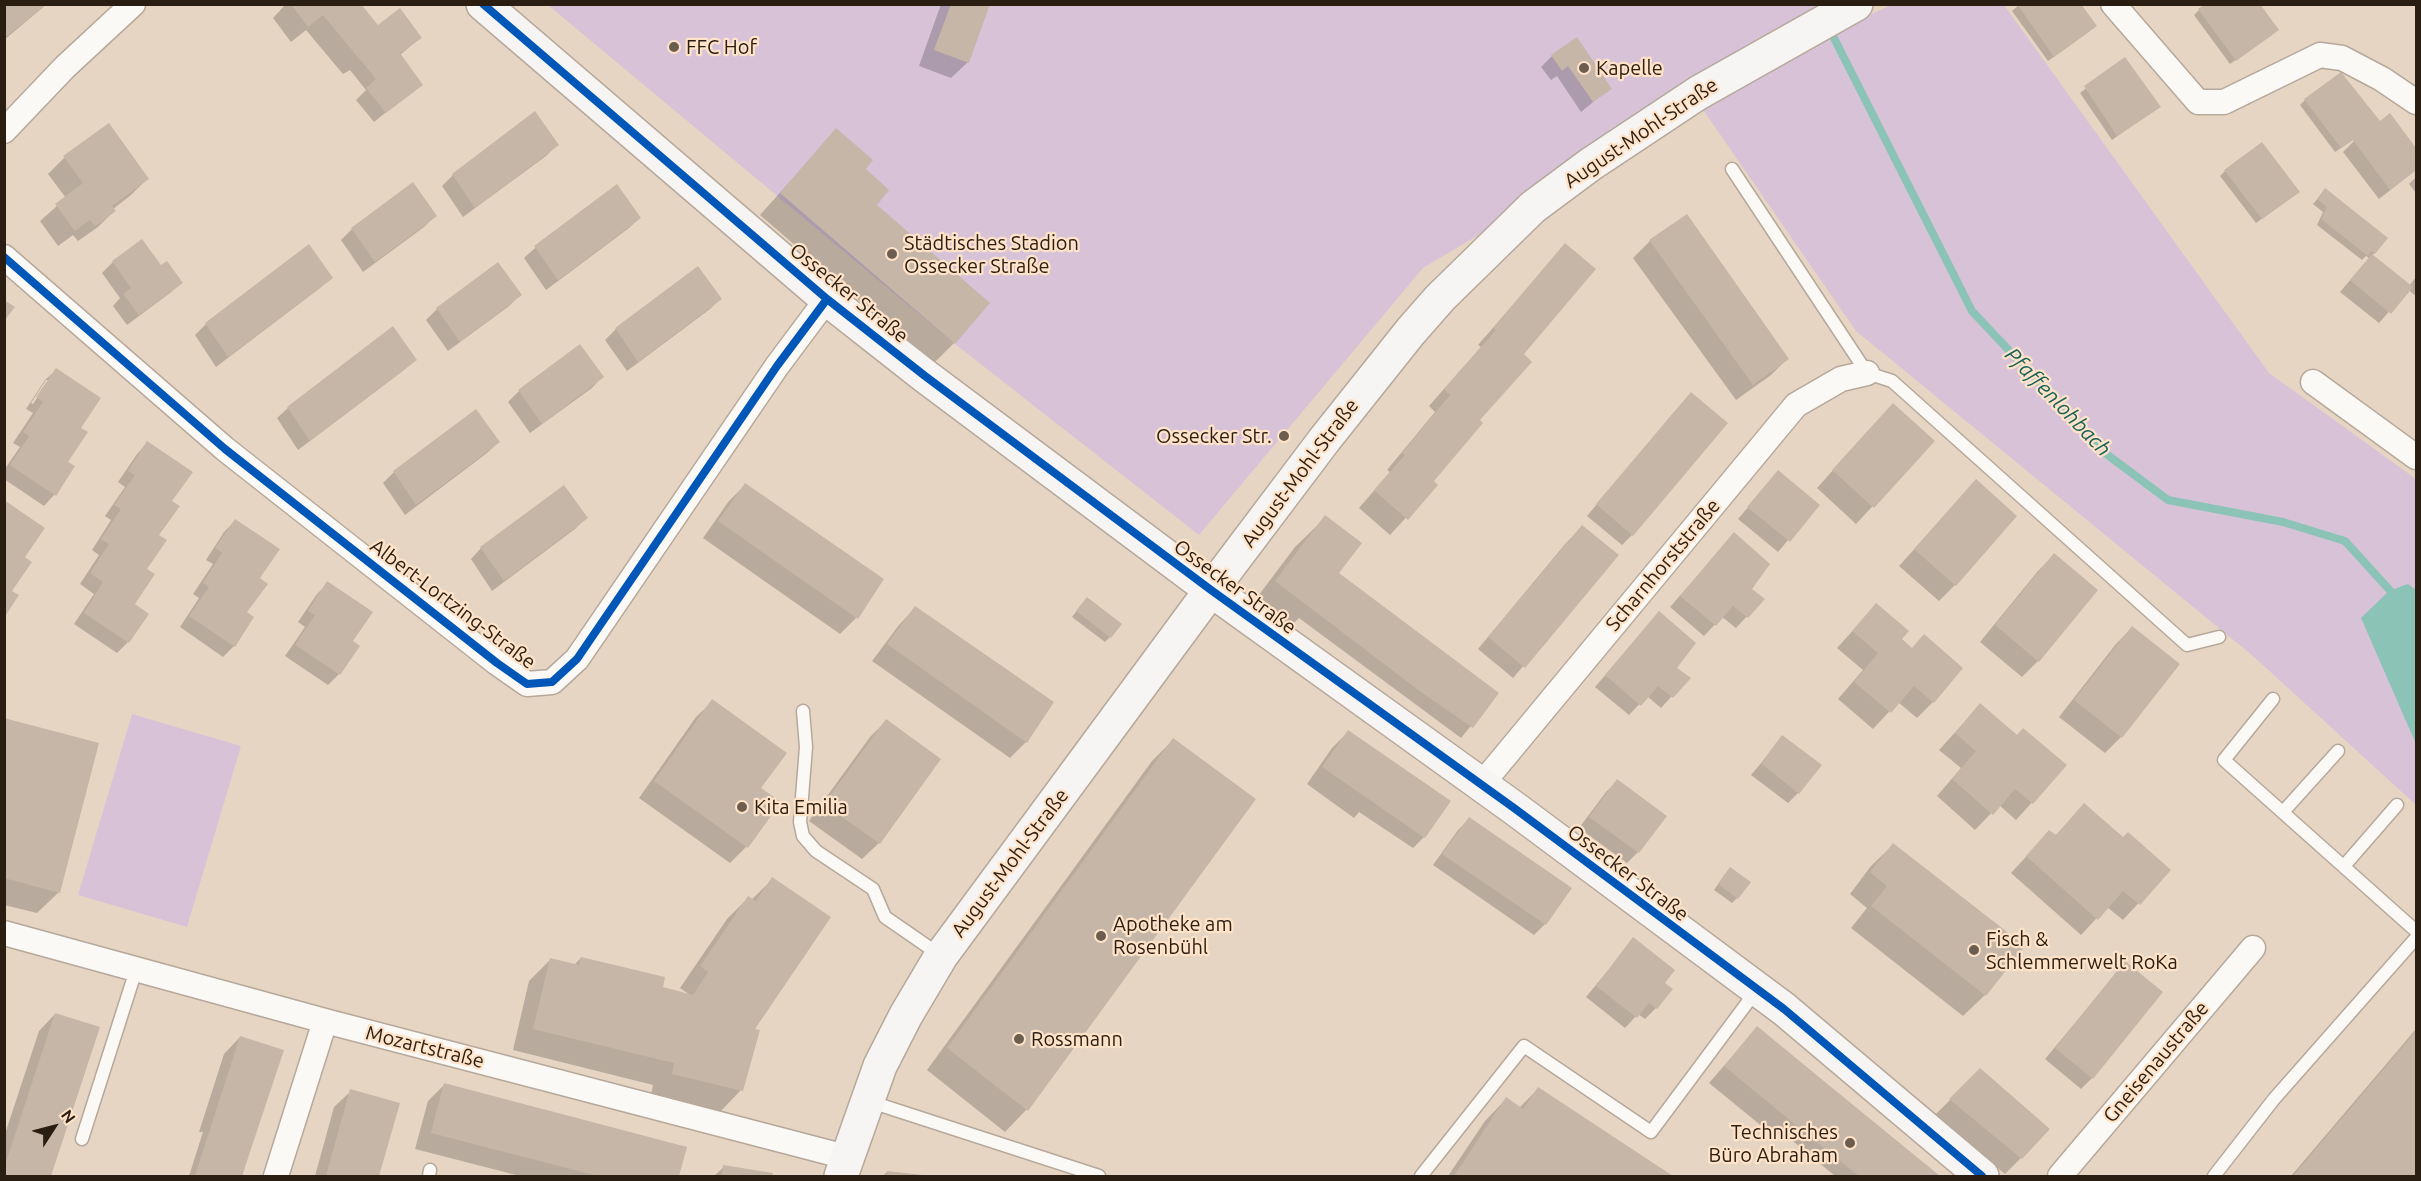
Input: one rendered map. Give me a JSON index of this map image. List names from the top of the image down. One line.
{"streets":{"street":["August-Mohl-Straße","Ossecker Straße","Scharnhorststraße","Albert-Lortzing-Straße","Mozartstraße","Gneisenaustraße"]},"crossings":[["August-Mohl-Straße","Ossecker Straße"],["August-Mohl-Straße","Mozartstraße"],["Ossecker Straße","Scharnhorststraße"],["Ossecker Straße","Albert-Lortzing-Straße"]],"water":["Pfaffenlohbach"],"places":["FFC Hof","Kapelle","Städtisches Stadion Ossecker Straße","Ossecker Str.","Kita Emilia","Apotheke am Rosenbühl","Fisch & Schlemmerwelt RoKa","Rossmann","Technisches Büro Abraham"],"north":"top right"}
